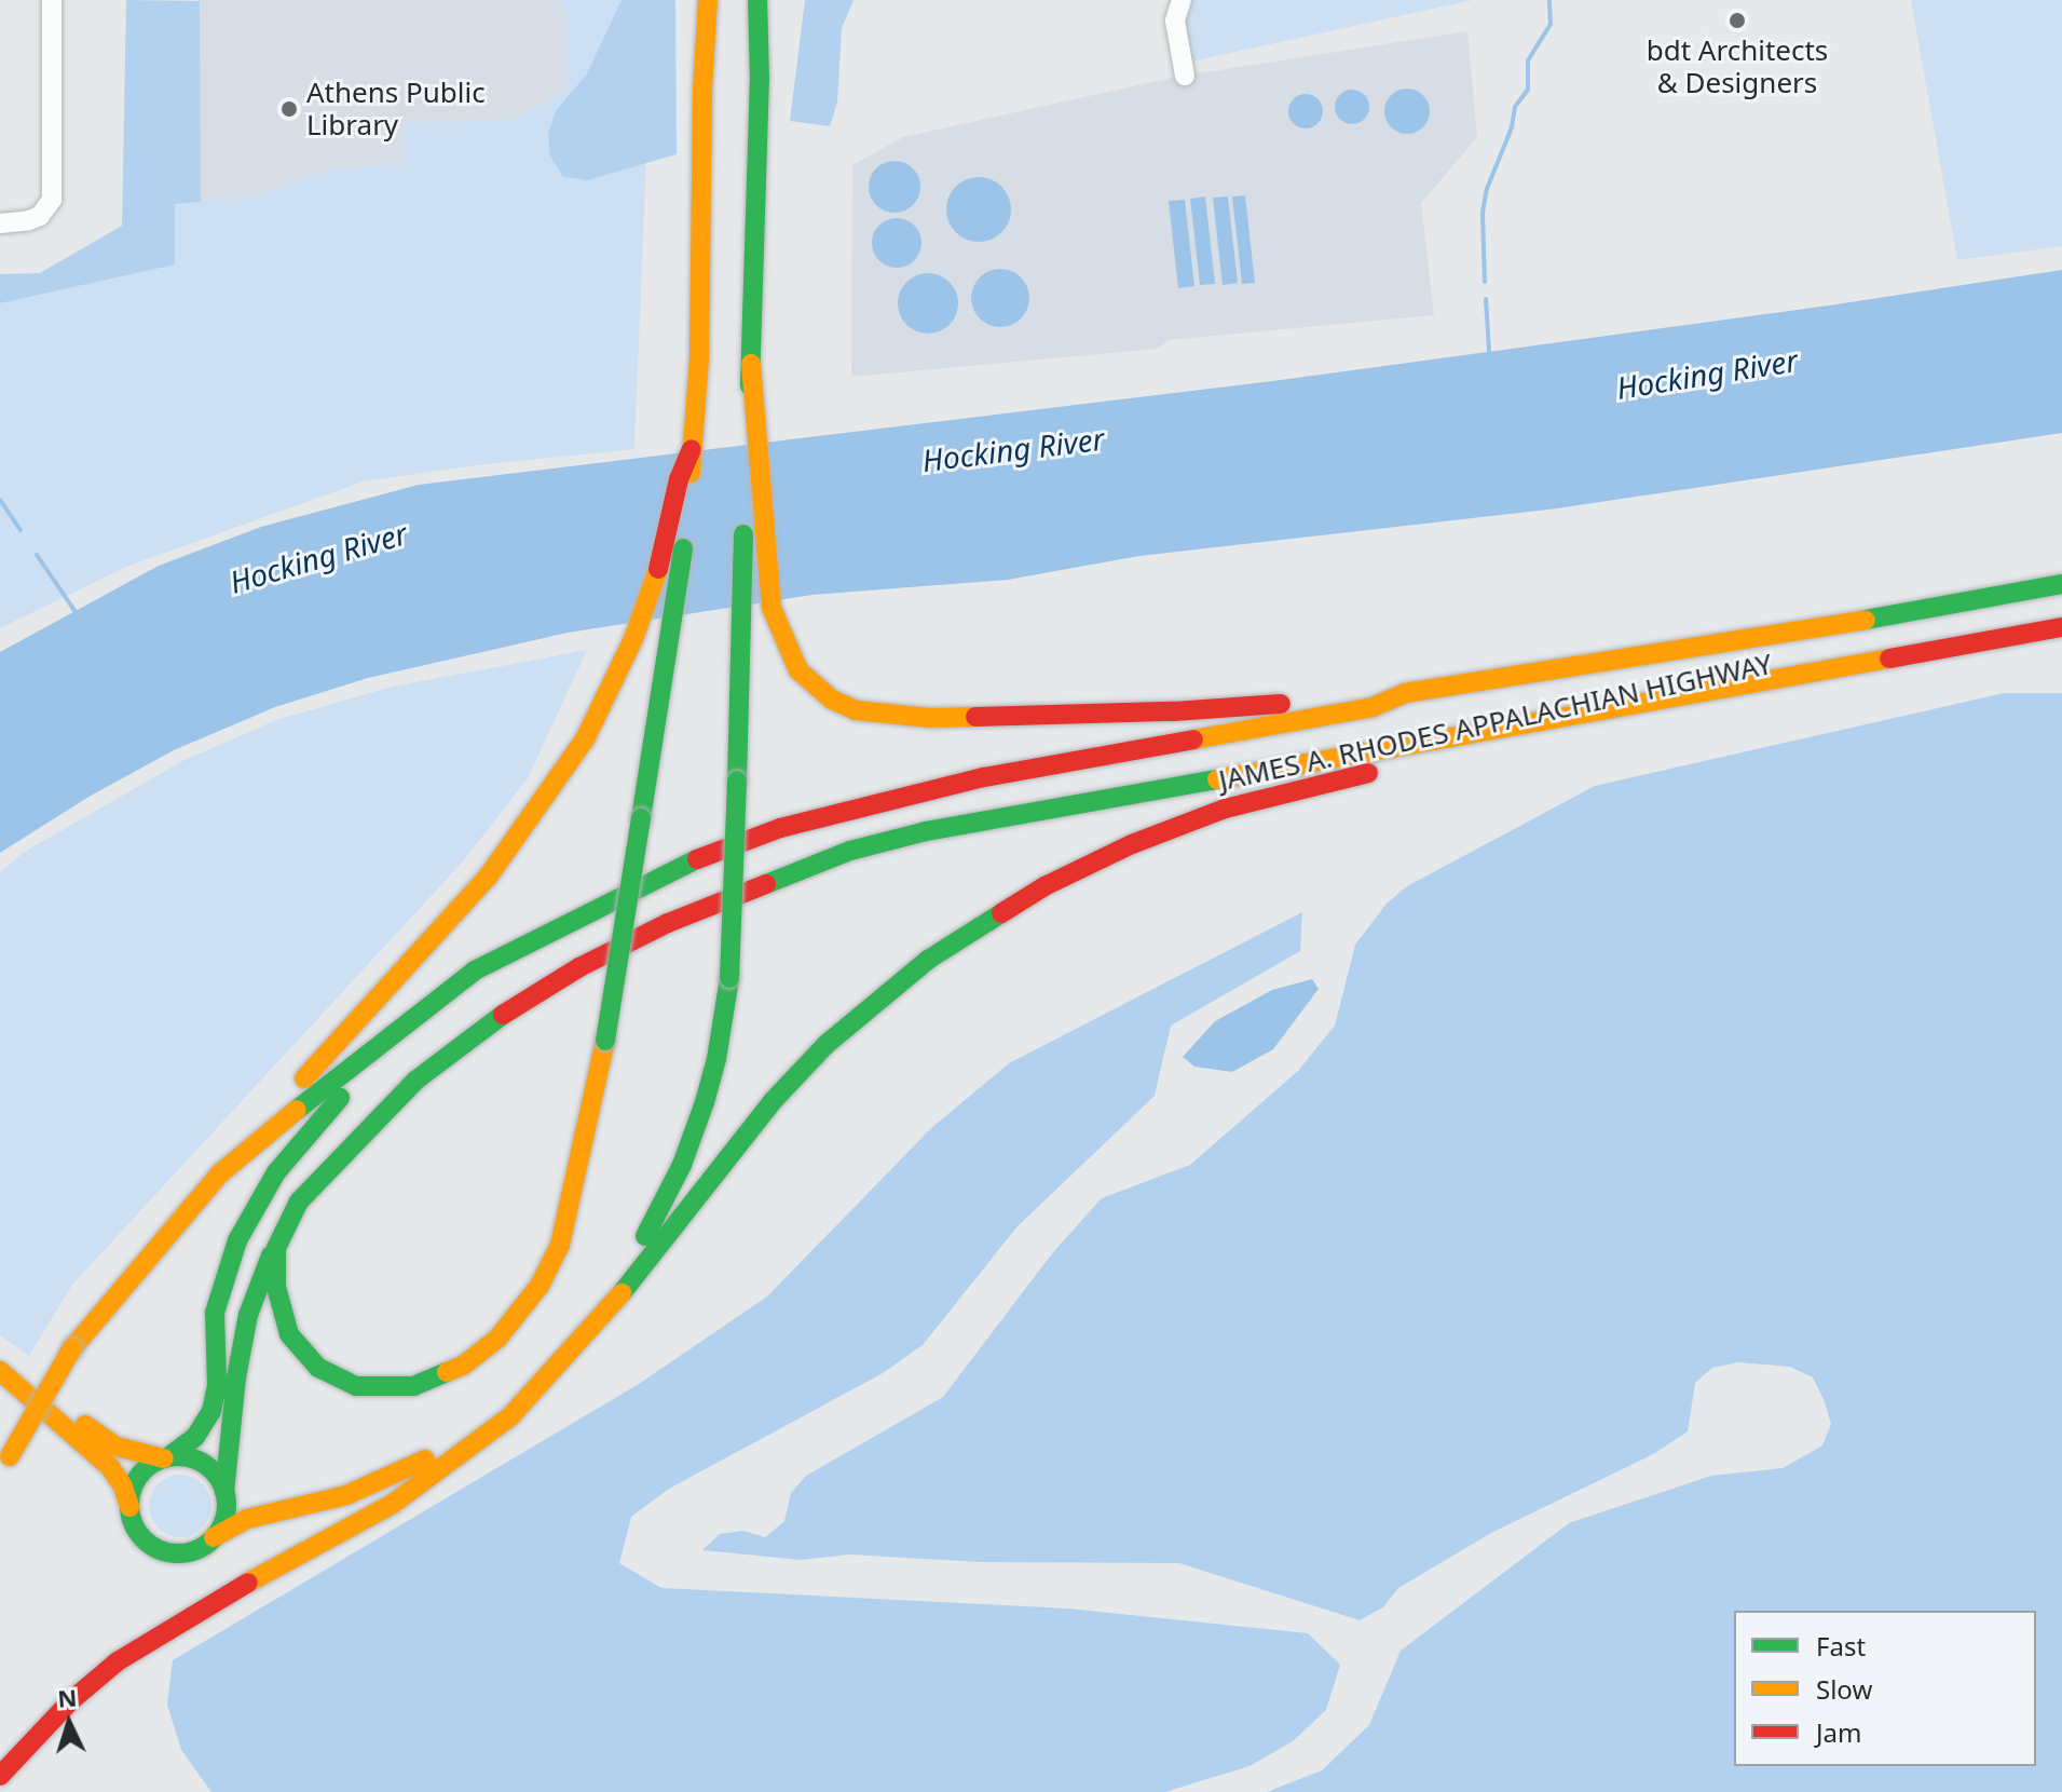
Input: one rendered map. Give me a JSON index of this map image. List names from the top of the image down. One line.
{"streets":{"main road":["JAMES A. RHODES APPALACHIAN HIGHWAY"]},"water":["Hocking River"],"places":["bdt Architects & Designers","Athens Public Library"],"legend":["Fast","Slow","Jam"],"north":"top"}
